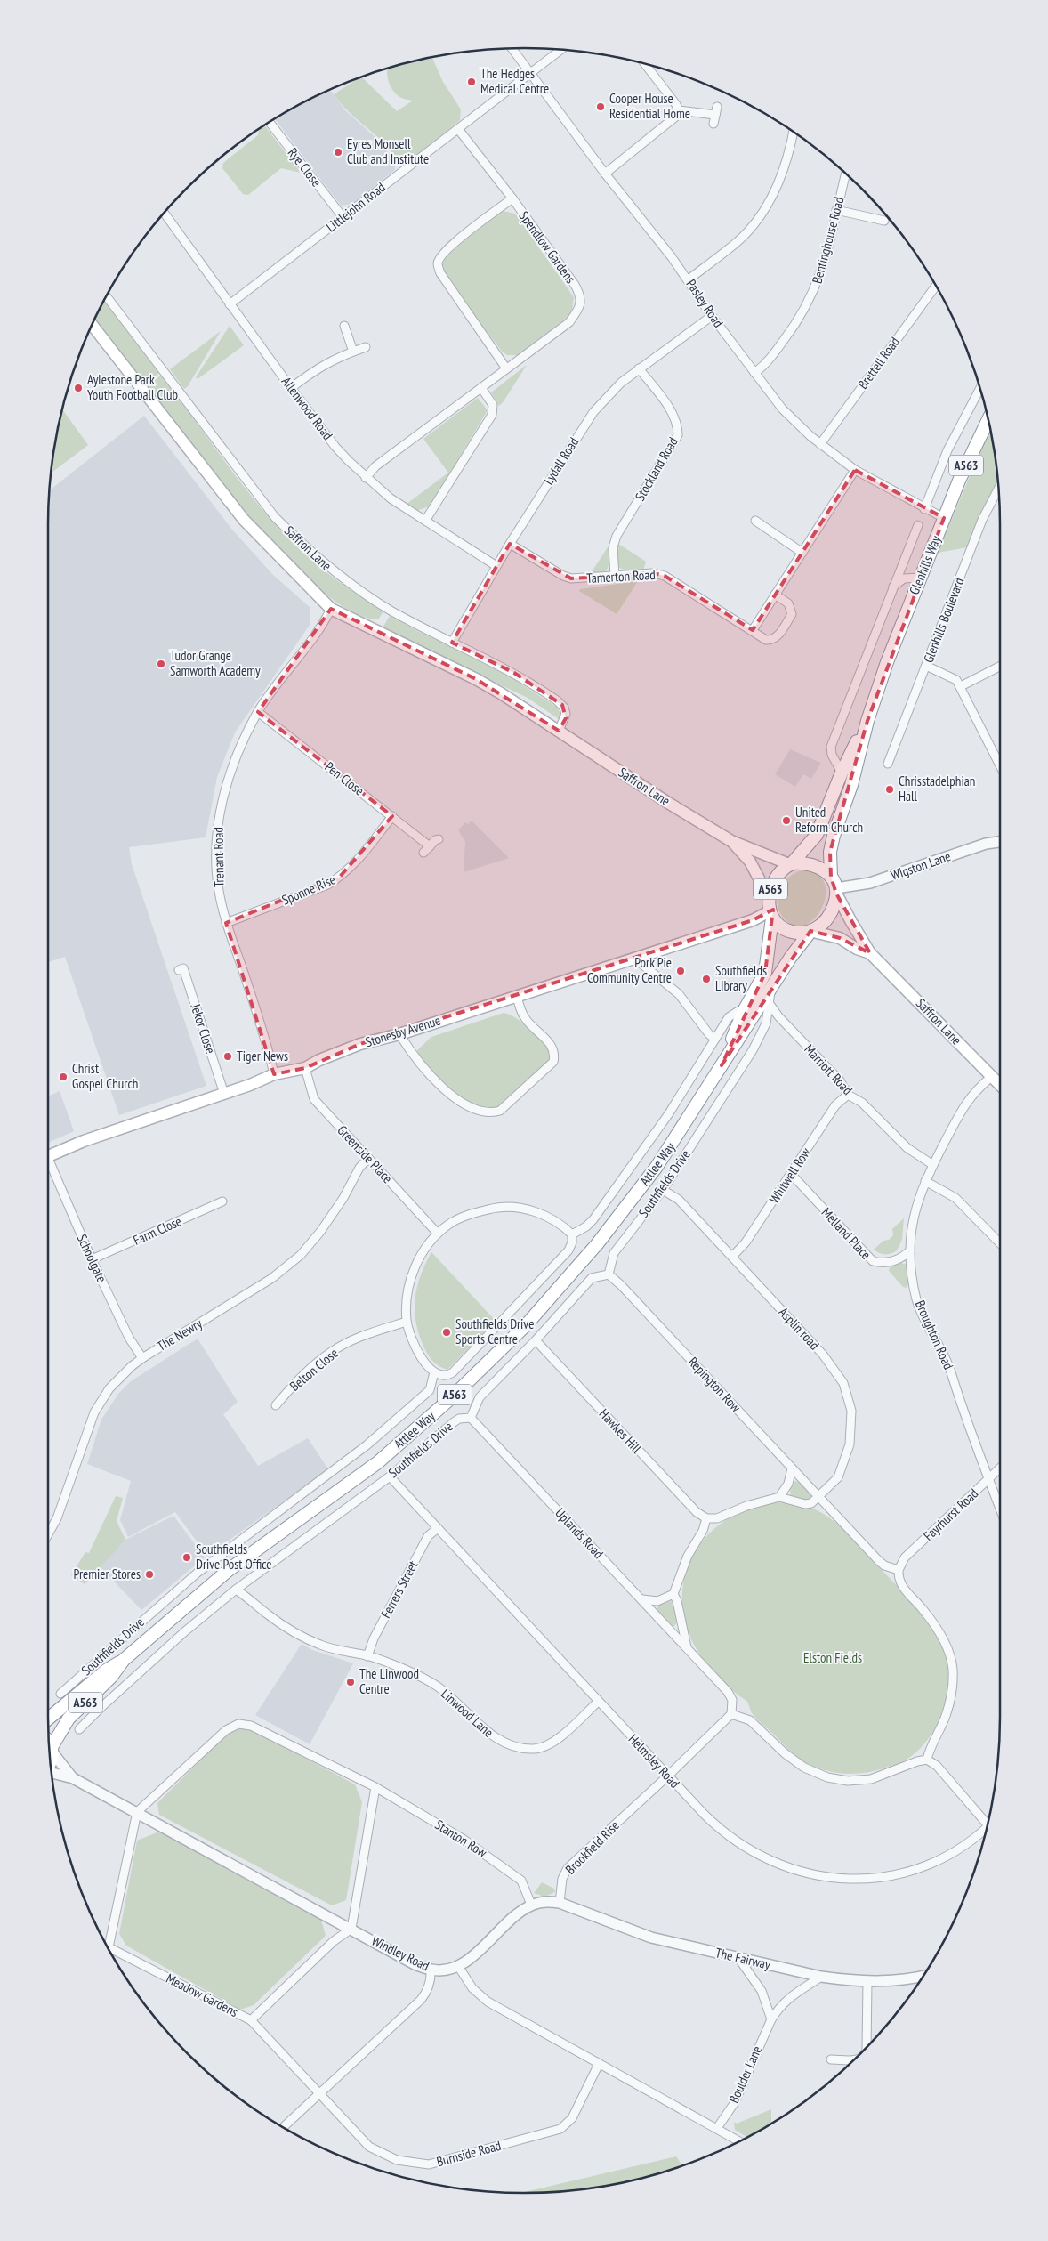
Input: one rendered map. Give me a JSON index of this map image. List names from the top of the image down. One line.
{"streets":{"highway":["A563","Glenhills Way","Attlee Way"],"main road":["Saffron Lane","Stonesby Avenue"],"street":["Rye Close","Littlejohn Road","Bentinghouse Road","Spendlow Gardens","Pasley Road","Brettell Road","Allenwood Road","Lydall Road","Stockland Road","Tamerton Road","Glenhills Boulevard","Pen Close","Trenant Road","Wigston Lane","Sponne Rise","Jekor Close","Marriott Road","Greenside Place","Whitwell Row","Southfields Drive","Farm Close","Melland Place","Schoolgate","Asplin road","The Newry","Broughton Road","Belton Close","Repington Row","Hawkes Hill","Fayrhurst Road","Uplands Road","Ferrers Street","Linwood Lane","Helmsley Road","Stanton Row","Brookfield Rise","Windley Road","The Fairway","Meadow Gardens","Boulder Lane","Burnside Road"]},"crossings":[["Rye Close","Littlejohn Road"],["Littlejohn Road","Spendlow Gardens"],["Littlejohn Road","Pasley Road"],["Littlejohn Road","Allenwood Road"],["Bentinghouse Road","Pasley Road"],["Spendlow Gardens","Allenwood Road"],["Pasley Road","Brettell Road"],["Pasley Road","Lydall Road"],["Pasley Road","Glenhills Way"],["Allenwood Road","Lydall Road"],["Lydall Road","Stockland Road"],["Lydall Road","Saffron Lane"],["Lydall Road","Tamerton Road"],["A563","Saffron Lane"],["A563","Glenhills Way"],["A563","Wigston Lane"],["A563","Stonesby Avenue"],["A563","Attlee Way"],["Stockland Road","Tamerton Road"],["Saffron Lane","Glenhills Way"],["Saffron Lane","Trenant Road"],["Saffron Lane","Wigston Lane"],["Saffron Lane","Stonesby Avenue"],["Saffron Lane","Attlee Way"],["Saffron Lane","Broughton Road"],["Glenhills Way","Wigston Lane"],["Glenhills Way","Stonesby Avenue"],["Glenhills Way","Attlee Way"],["Pen Close","Trenant Road"],["Pen Close","Sponne Rise"],["Trenant Road","Sponne Rise"],["Trenant Road","Stonesby Avenue"],["Wigston Lane","Stonesby Avenue"],["Wigston Lane","Attlee Way"],["Jekor Close","Stonesby Avenue"],["Stonesby Avenue","Greenside Place"],["Stonesby Avenue","Attlee Way"],["Marriott Road","Whitwell Row"],["Marriott Road","Southfields Drive"],["Marriott Road","Broughton Road"],["Greenside Place","The Newry"],["Attlee Way","Southfields Drive"],["Attlee Way","Windley Road"],["Whitwell Row","Melland Place"],["Whitwell Row","Asplin road"],["Southfields Drive","Asplin road"],["Southfields Drive","Repington Row"],["Southfields Drive","Hawkes Hill"],["Southfields Drive","Uplands Road"],["Southfields Drive","Linwood Lane"],["Southfields Drive","Helmsley Road"],["Farm Close","Schoolgate"],["Melland Place","Broughton Road"],["Schoolgate","The Newry"],["Asplin road","Repington Row"],["Broughton Road","Fayrhurst Road"],["Ferrers Street","Linwood Lane"],["Ferrers Street","Helmsley Road"],["Linwood Lane","Helmsley Road"],["Helmsley Road","Brookfield Rise"],["Brookfield Rise","The Fairway"],["Windley Road","Meadow Gardens"],["The Fairway","Boulder Lane"],["Meadow Gardens","Burnside Road"]],"parks":["Elston Fields"],"places":["The Hedges Medical Centre","Cooper House Residential Home","Eyres Monsell Club and Institute","Aylestone Park Youth Football Club","Tudor Grange Samworth Academy","Chrisstadelphian Hall","United Reform Church","Pork Pie Community Centre","Southfields Library","Tiger News","Christ Gospel Church","Southfields Drive Sports Centre","Southfields Drive Post Office","Premier Stores","The Linwood Centre"]}
